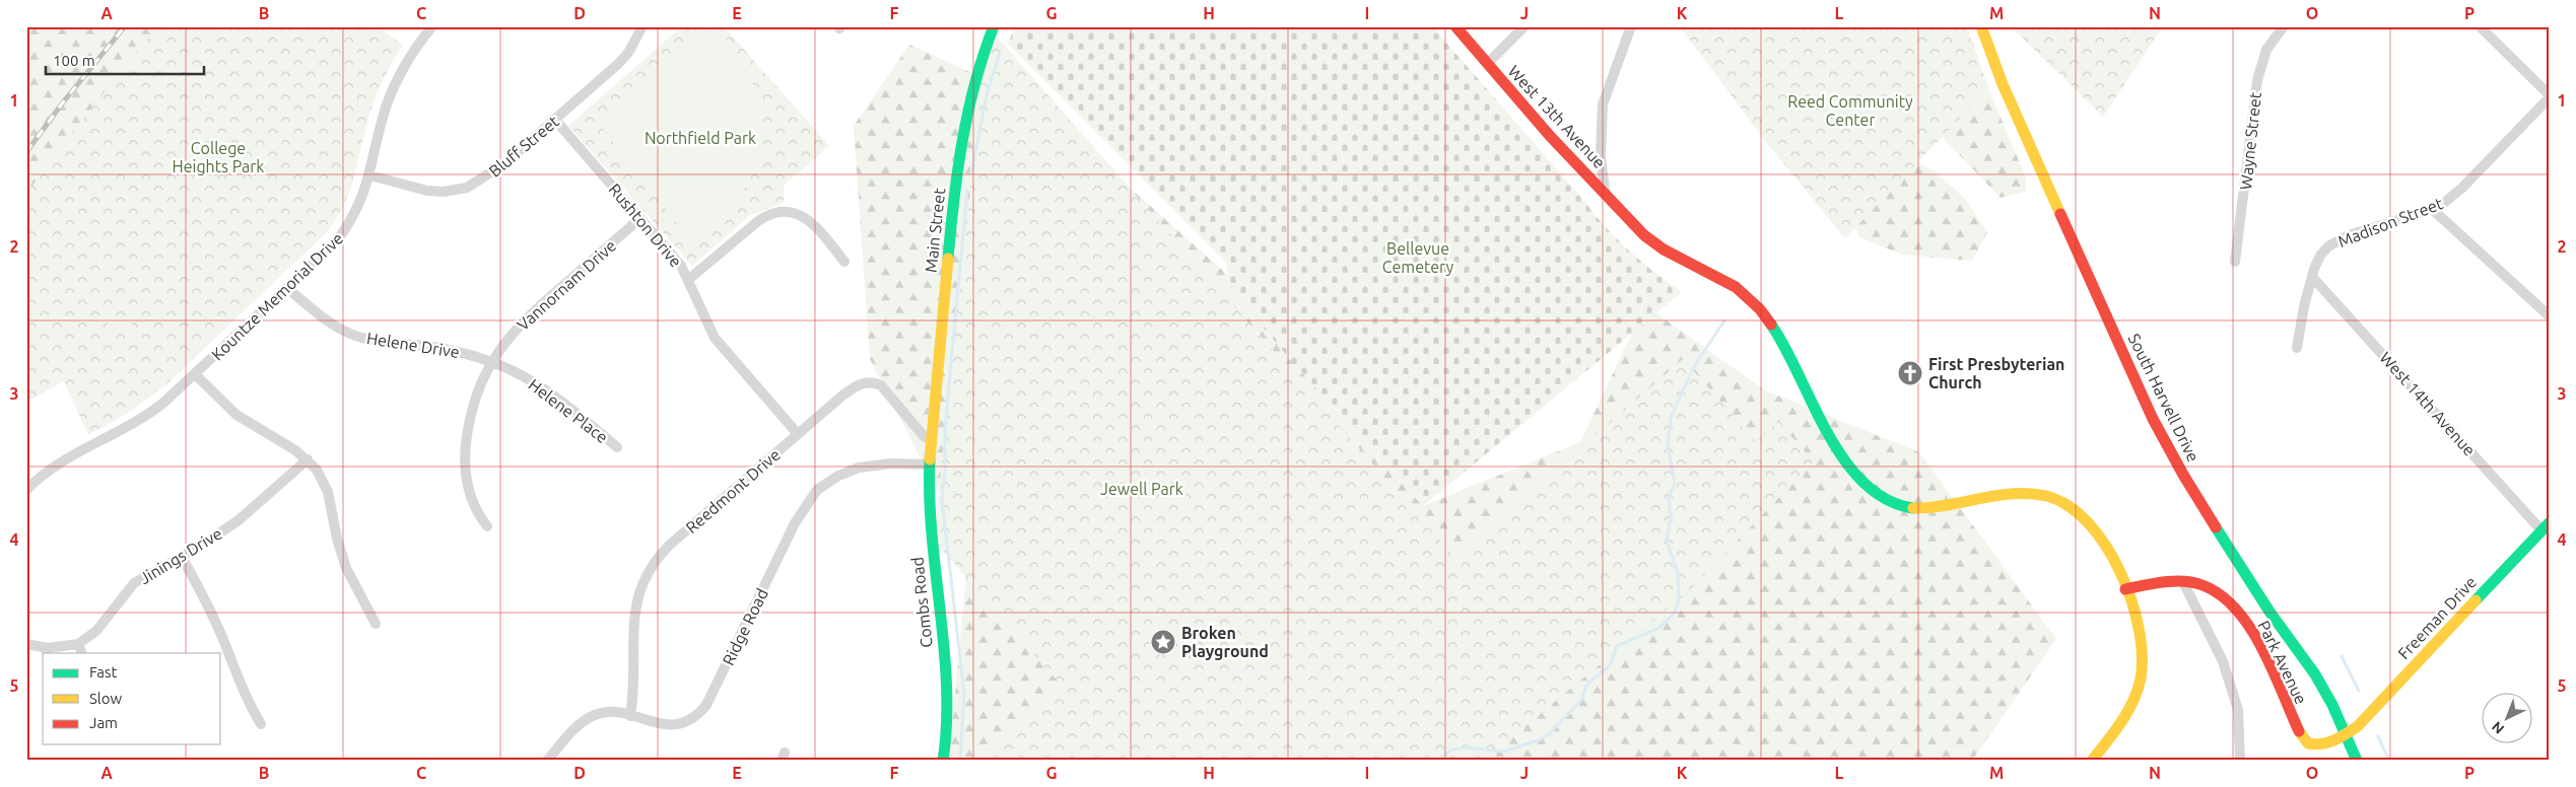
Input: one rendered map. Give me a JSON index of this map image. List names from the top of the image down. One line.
{"streets":{"street":["West 13th Avenue","Wayne Street","Bluff Street","Madison Street","Rushton Drive","Main Street","Vannornam Drive","Kountze Memorial Drive","Helene Drive","South Harvell Drive","West 14th Avenue","Helene Place","Reedmont Drive","Jinings Drive","Combs Road","Freeman Drive","Ridge Road","Park Avenue"]},"crossings":[["West 13th Avenue","Park Avenue"],["Bluff Street","Rushton Drive"],["Bluff Street","Kountze Memorial Drive"],["Madison Street","West 14th Avenue"],["Rushton Drive","Vannornam Drive"],["Rushton Drive","Reedmont Drive"],["Main Street","Reedmont Drive"],["Main Street","Combs Road"],["Vannornam Drive","Helene Drive"],["Vannornam Drive","Helene Place"],["Kountze Memorial Drive","Helene Drive"],["Helene Drive","Helene Place"],["South Harvell Drive","Freeman Drive"],["South Harvell Drive","Park Avenue"],["West 14th Avenue","Freeman Drive"],["Reedmont Drive","Combs Road"],["Reedmont Drive","Ridge Road"],["Combs Road","Ridge Road"],["Freeman Drive","Park Avenue"]],"parks":["Reed Community Center","Northfield Park","College Heights Park","Bellevue Cemetery","Jewell Park"],"places":{"church":["First Presbyterian Church"],"place":["Broken Playground"]},"legend":["Fast","Slow","Jam"],"scale_bar":"100 m","north":"bottom left","grid":{"columns":["A","B","C","D","E","F","G","H","I","J","K","L","M","N","O","P"],"rows":["1","2","3","4","5"]}}
